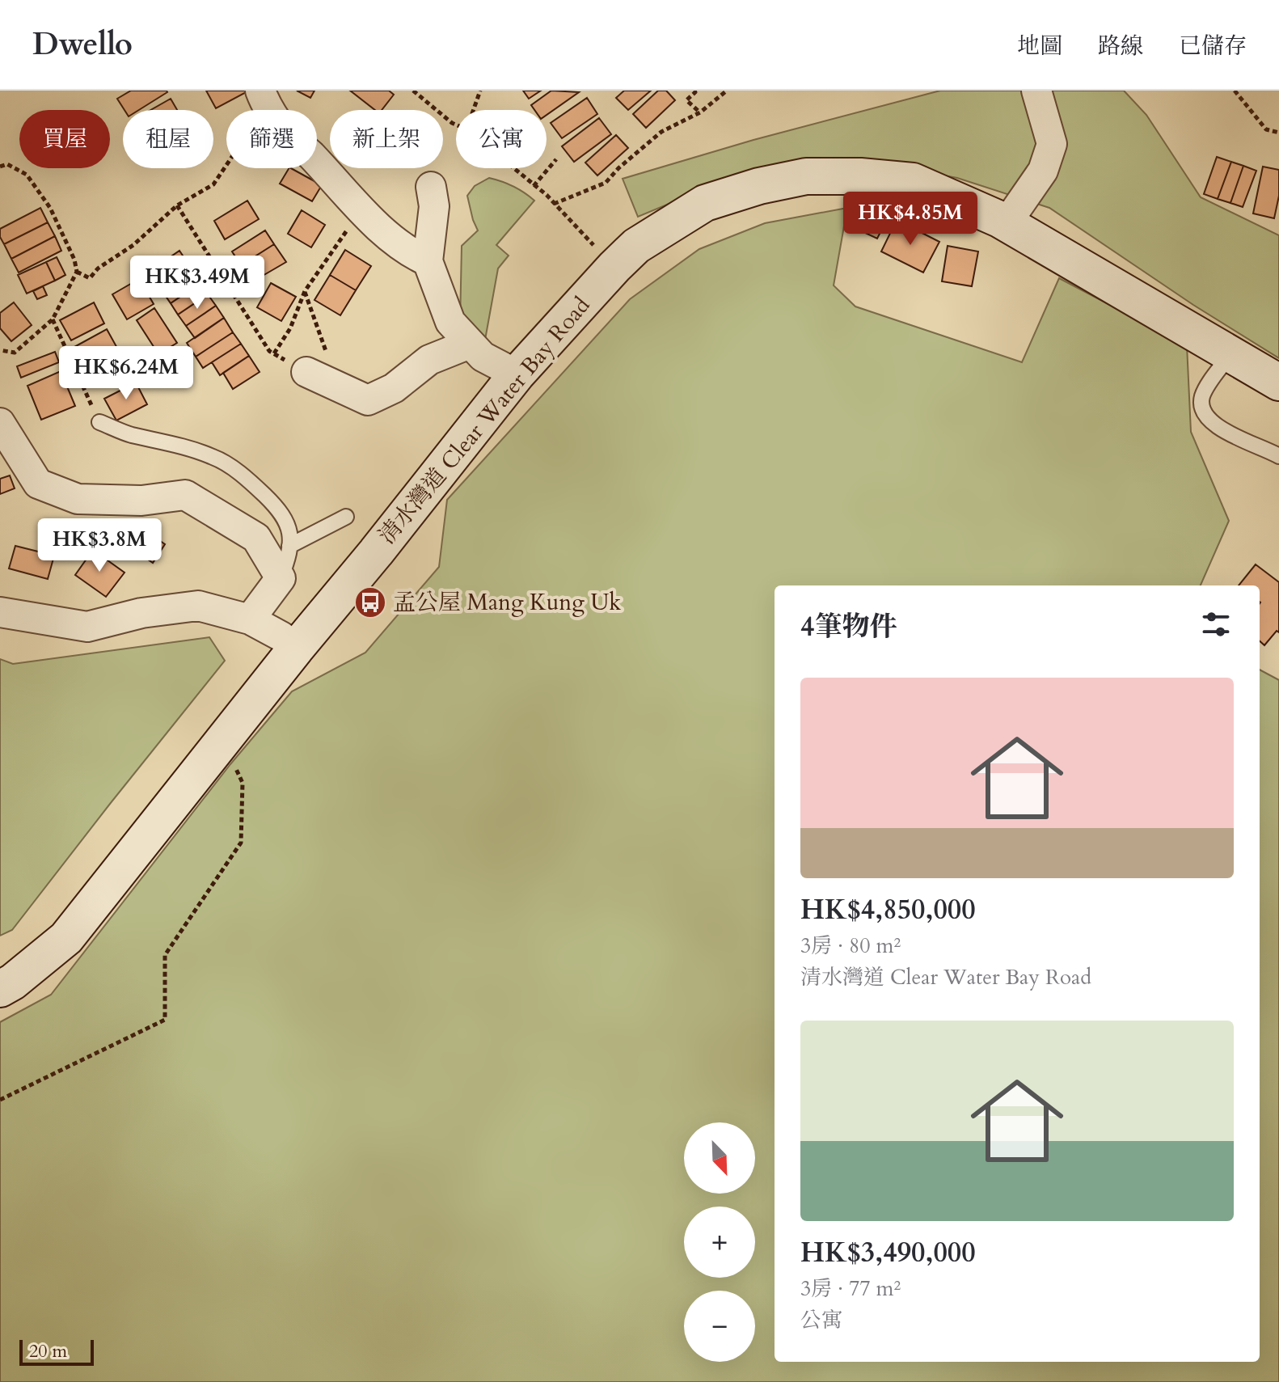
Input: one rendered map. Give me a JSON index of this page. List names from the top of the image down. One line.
{"streets":{"main road":["清水灣道 Clear Water Bay Road"]},"places":{"bus stop":["孟公屋 Mang Kung Uk"]},"scale_bar":"20 m","north":"bottom right","page":{"header":"Dwello","nav":["地圖","路線","已儲存"],"chip":["買屋","租屋","篩選","新上架","公寓"],"price":["HK$4.85M","HK$3.49M","HK$6.24M","HK$3.8M"],"heading":"4筆物件","list":[{"name":"HK$4,850,000","note":"3房 · 80 m² · 清水灣道 Clear Water Bay Road"},{"name":"HK$3,490,000","note":"3房 · 77 m² · 公寓"}],"map_buttons":["+","−"],"scale":"20 m"}}
